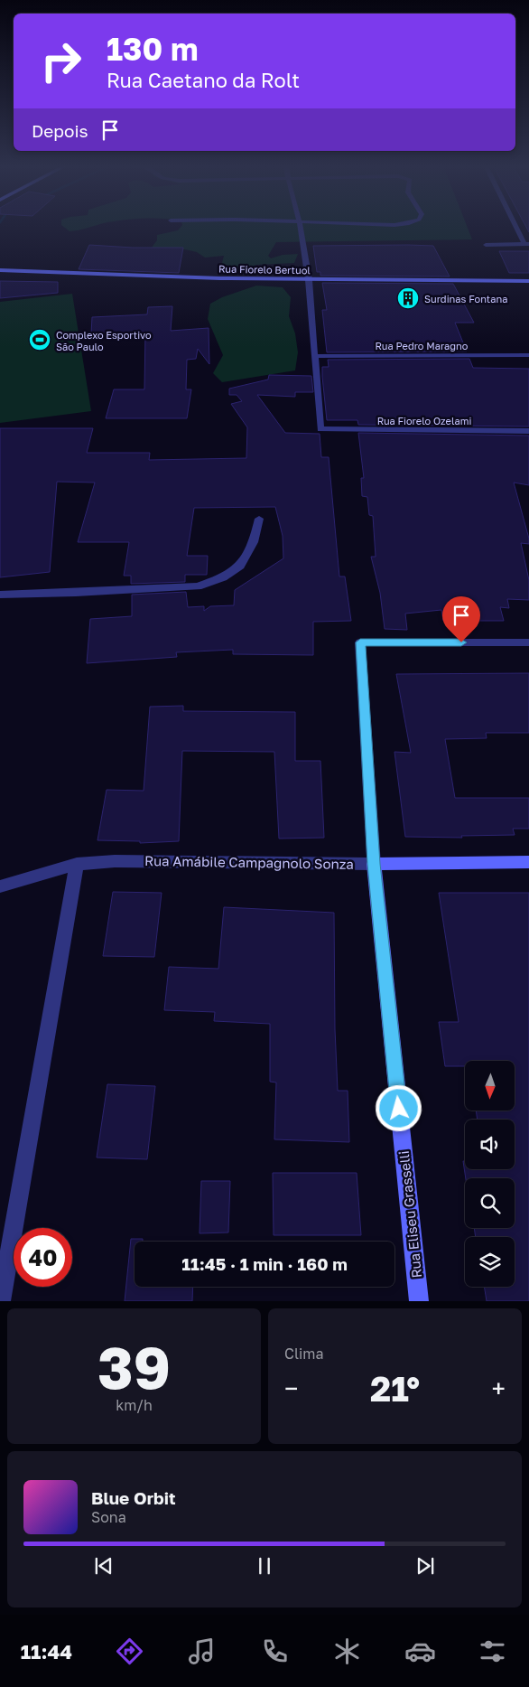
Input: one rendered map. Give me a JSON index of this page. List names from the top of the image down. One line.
{"streets":{"main road":["Rua Fiorelo Bertuol","Rua Amábile Campagnolo Sonza","Rua Eliseu Grasselli"],"street":["Rua Pedro Maragno","Rua Fiorelo Ozelami"]},"crossings":[["Rua Pedro Maragno","Rua Fiorelo Ozelami"],["Rua Amábile Campagnolo Sonza","Rua Eliseu Grasselli"]],"places":{"building":["Surdinas Fontana"],"sports":["Complexo Esportivo São Paulo"]},"north":"bottom","page":{"turn":["130 m","Rua Caetano da Rolt"],"then":"Depois","limit":"40","trip":"11:45 · 1 min · 160 m","tile":[["39","km/h"],"Clima"],"heat":["−","21°","+"],"song":["Blue Orbit","Sona"],"tabs":"11:44"}}
